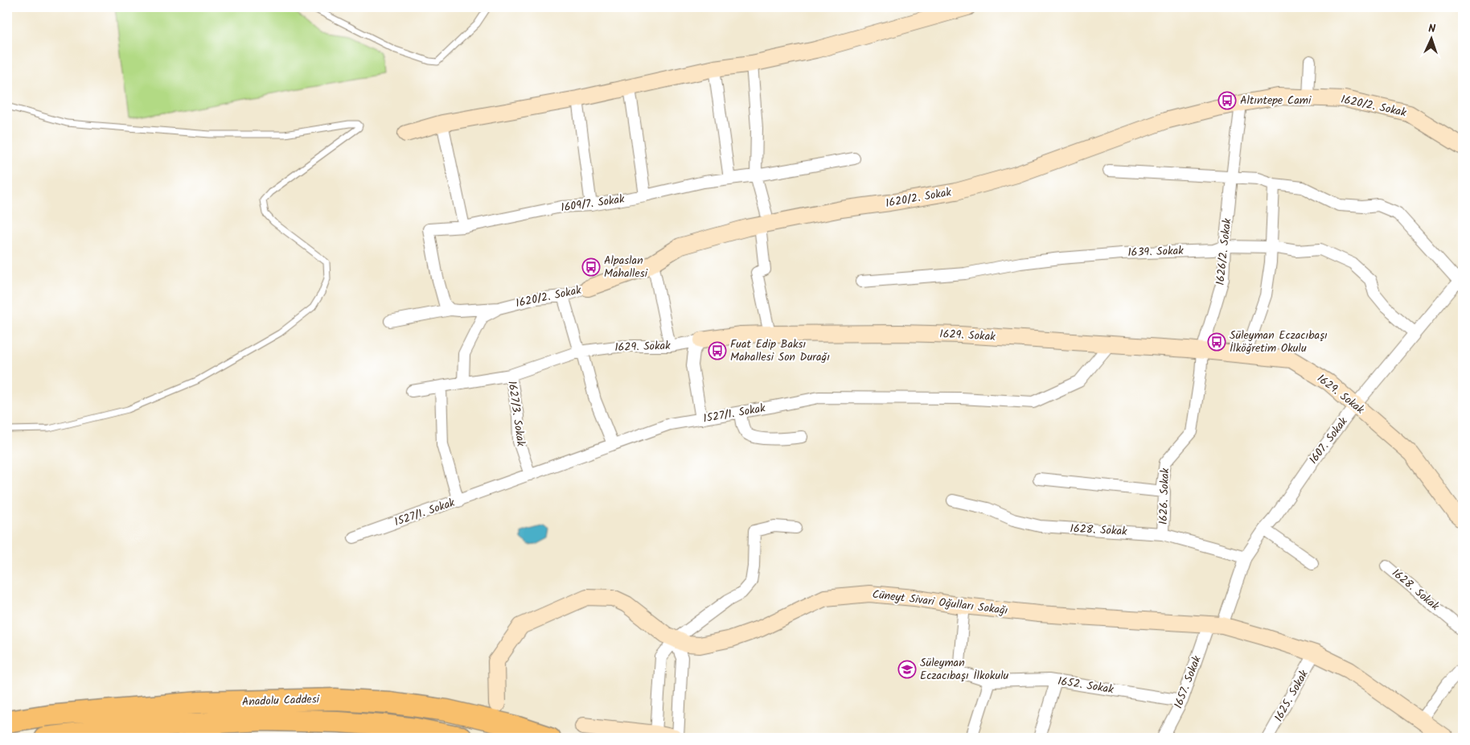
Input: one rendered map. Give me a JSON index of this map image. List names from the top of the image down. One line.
{"streets":{"highway":["Anadolu Caddesi"],"street":["1620/2. Sokak","1609/7. Sokak","1639. Sokak","1626/2. Sokak","1629. Sokak","1627/3. Sokak","1527/1. Sokak","1607. Sokak","1626. Sokak","1628. Sokak","Cüneyt Sivari Oğulları Sokağı","1657. Sokak","1652. Sokak","1625. Sokak"]},"crossings":[["1620/2. Sokak","1609/7. Sokak"],["1639. Sokak","1626/2. Sokak"],["1639. Sokak","1607. Sokak"],["1626/2. Sokak","1629. Sokak"],["1626/2. Sokak","1626. Sokak"],["1629. Sokak","1627/3. Sokak"],["1629. Sokak","1527/1. Sokak"],["1629. Sokak","1607. Sokak"],["1627/3. Sokak","1527/1. Sokak"],["1607. Sokak","1628. Sokak"],["1607. Sokak","Cüneyt Sivari Oğulları Sokağı"],["1607. Sokak","1657. Sokak"],["1626. Sokak","1628. Sokak"],["Cüneyt Sivari Oğulları Sokağı","1657. Sokak"],["Cüneyt Sivari Oğulları Sokağı","1625. Sokak"],["1657. Sokak","1652. Sokak"]],"places":{"bus stop":["Altıntepe Cami","Alpaslan Mahallesi","Süleyman Eczacıbaşı İlköğretim Okulu","Fuat Edip Baksı Mahallesi Son Durağı"],"school or university":["Süleyman Eczacıbaşı İlkokulu"]},"north":"top"}
